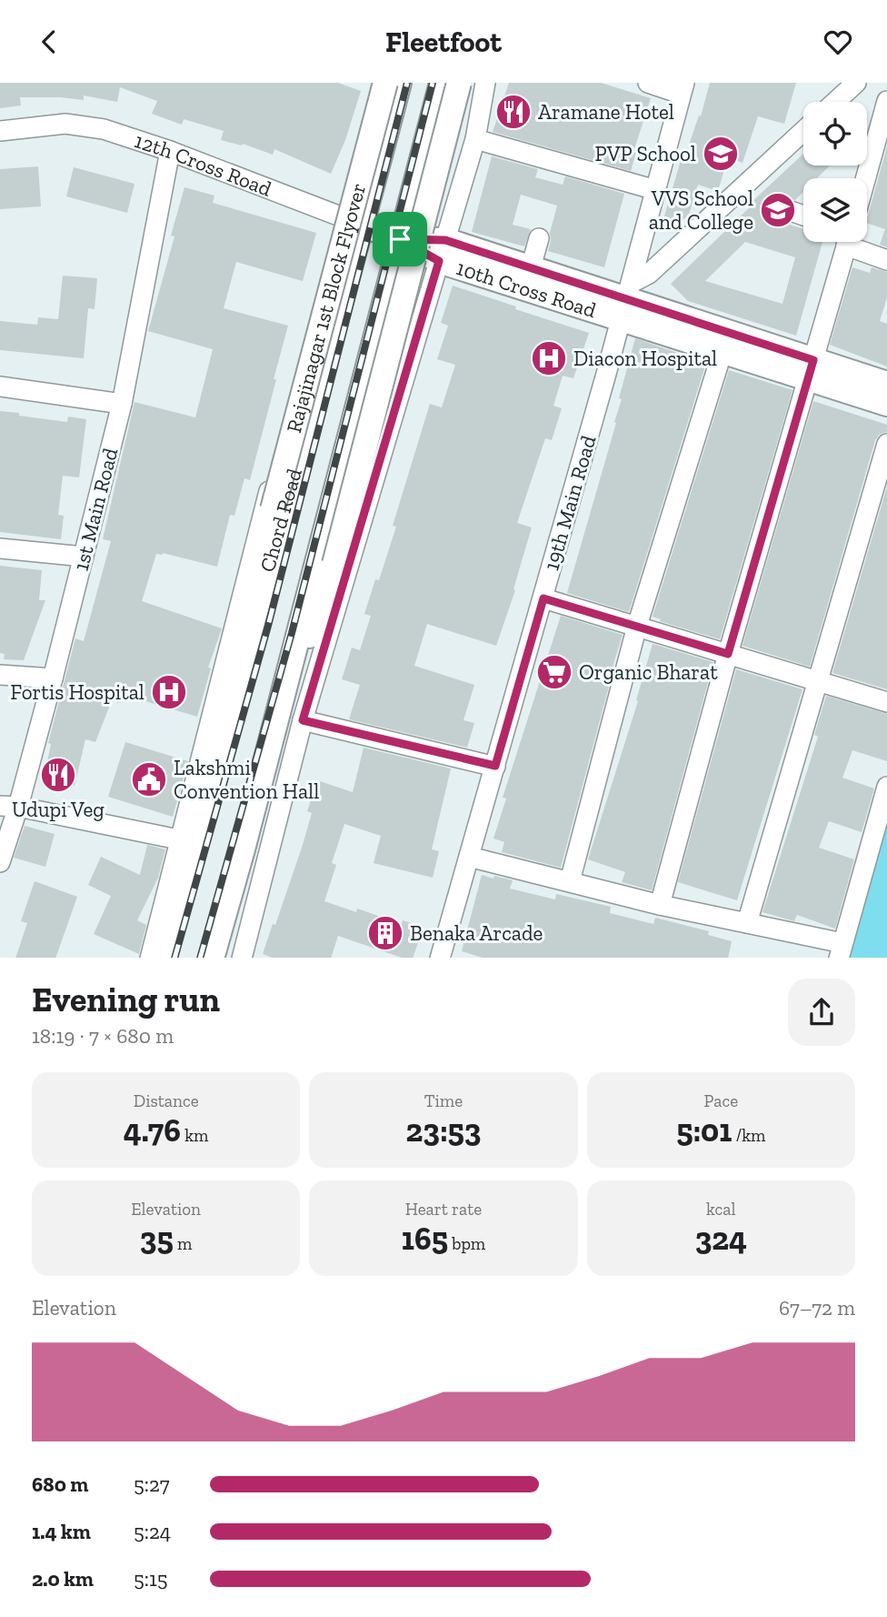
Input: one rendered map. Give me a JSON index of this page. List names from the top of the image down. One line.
{"streets":{"main road":["12th Cross Road","10th Cross Road","Rajajinagar 1st Block Flyover","Chord Road"],"street":["19th Main Road","1st Main Road"]},"crossings":[["12th Cross Road","10th Cross Road"],["12th Cross Road","1st Main Road"],["12th Cross Road","Chord Road"],["10th Cross Road","19th Main Road"],["Rajajinagar 1st Block Flyover","Chord Road"]],"places":{"restaurant":["Aramane Hotel","Udupi Veg"],"school or university":["PVP School","VVS School and College"],"hospital":["Diacon Hospital","Fortis Hospital"],"supermarket":["Organic Bharat"],"public building":["Lakshmi Convention Hall"],"building":["Benaka Arcade"]},"page":{"header":"Fleetfoot","heading":["Evening run","18:19 · 7 × 680 m"],"stats":[["Distance","4.76 km"],["Time","23:53"],["Pace","5:01 /km"],["Elevation","35 m"],["Heart rate","165 bpm"],["kcal","324"]],"chart":["Elevation","67–72 m"],"list":[{"name":"680 m","note":"5:27"},{"name":"1.4 km","note":"5:24"},{"name":"2.0 km","note":"5:15"}]}}
